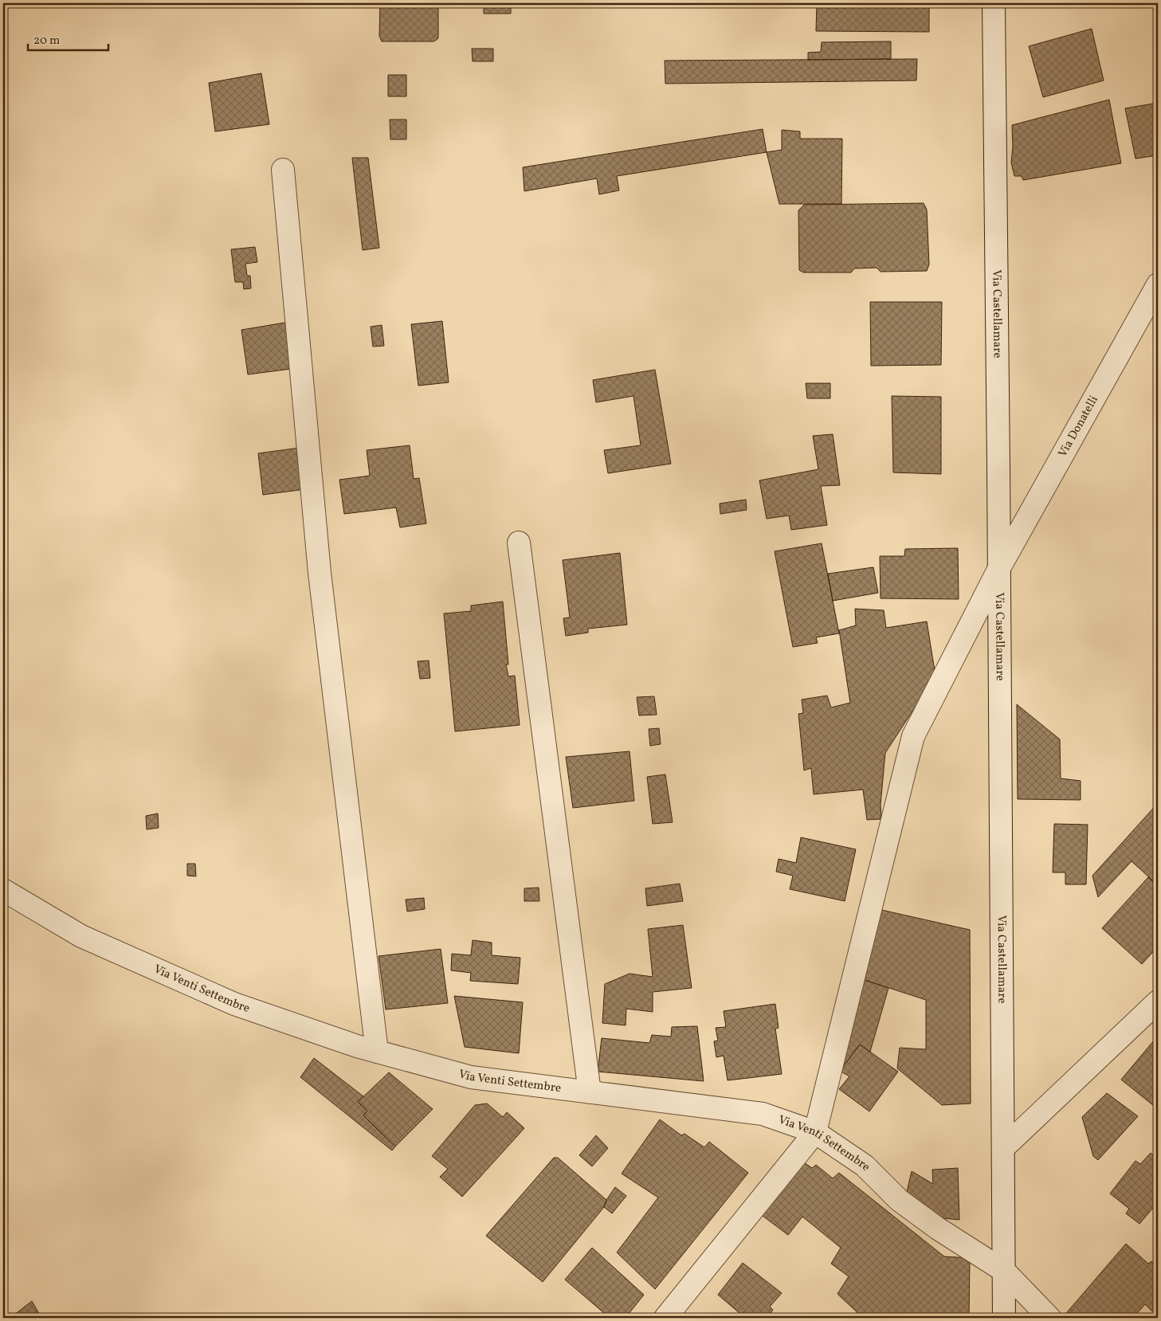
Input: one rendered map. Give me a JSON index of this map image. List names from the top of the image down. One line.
{"streets":{"street":["Via Castellamare","Via Donatelli","Via Venti Settembre"]},"crossings":[["Via Castellamare","Via Donatelli"],["Via Castellamare","Via Venti Settembre"],["Via Donatelli","Via Venti Settembre"]],"scale_bar":"20 m"}
